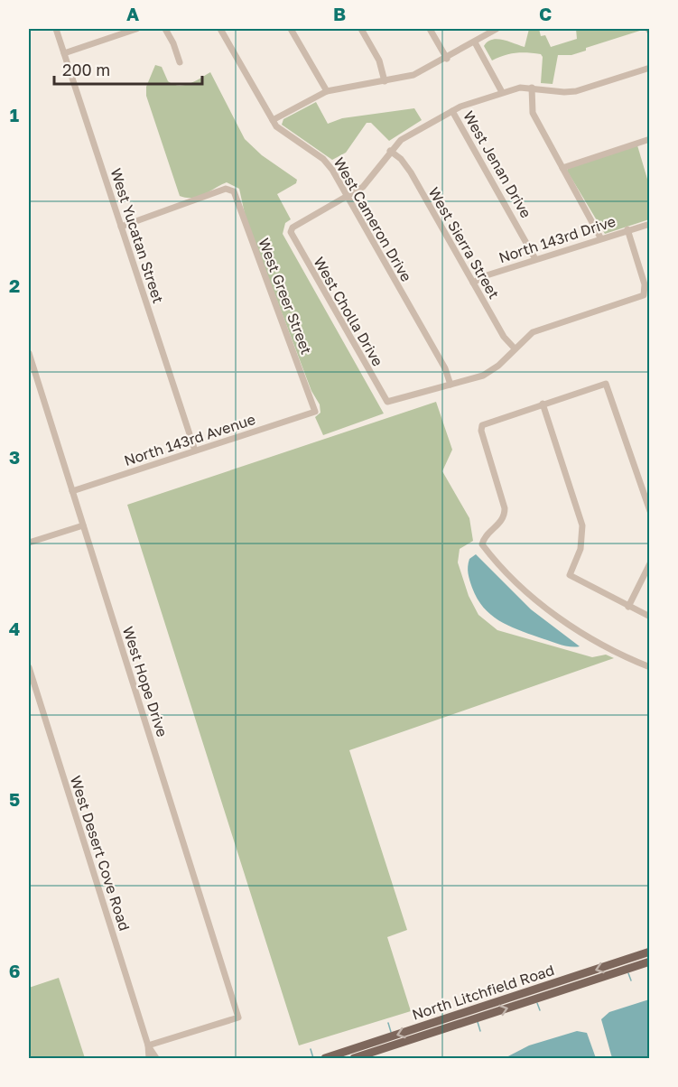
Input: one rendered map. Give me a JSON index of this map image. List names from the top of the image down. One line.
{"streets":{"main road":["North Litchfield Road"],"street":["West Jenan Drive","West Cameron Drive","West Yucatan Street","North 143rd Drive","West Sierra Street","West Greer Street","West Cholla Drive","North 143rd Avenue","West Hope Drive","West Desert Cove Road"]},"crossings":[["West Jenan Drive","North 143rd Drive"],["West Cameron Drive","West Cholla Drive"],["West Yucatan Street","West Greer Street"],["West Yucatan Street","North 143rd Avenue"],["North 143rd Drive","West Sierra Street"],["West Greer Street","North 143rd Avenue"],["North 143rd Avenue","West Hope Drive"],["West Hope Drive","West Desert Cove Road"]],"scale_bar":"200 m","grid":{"columns":["A","B","C"],"rows":["1","2","3","4","5","6"]}}
